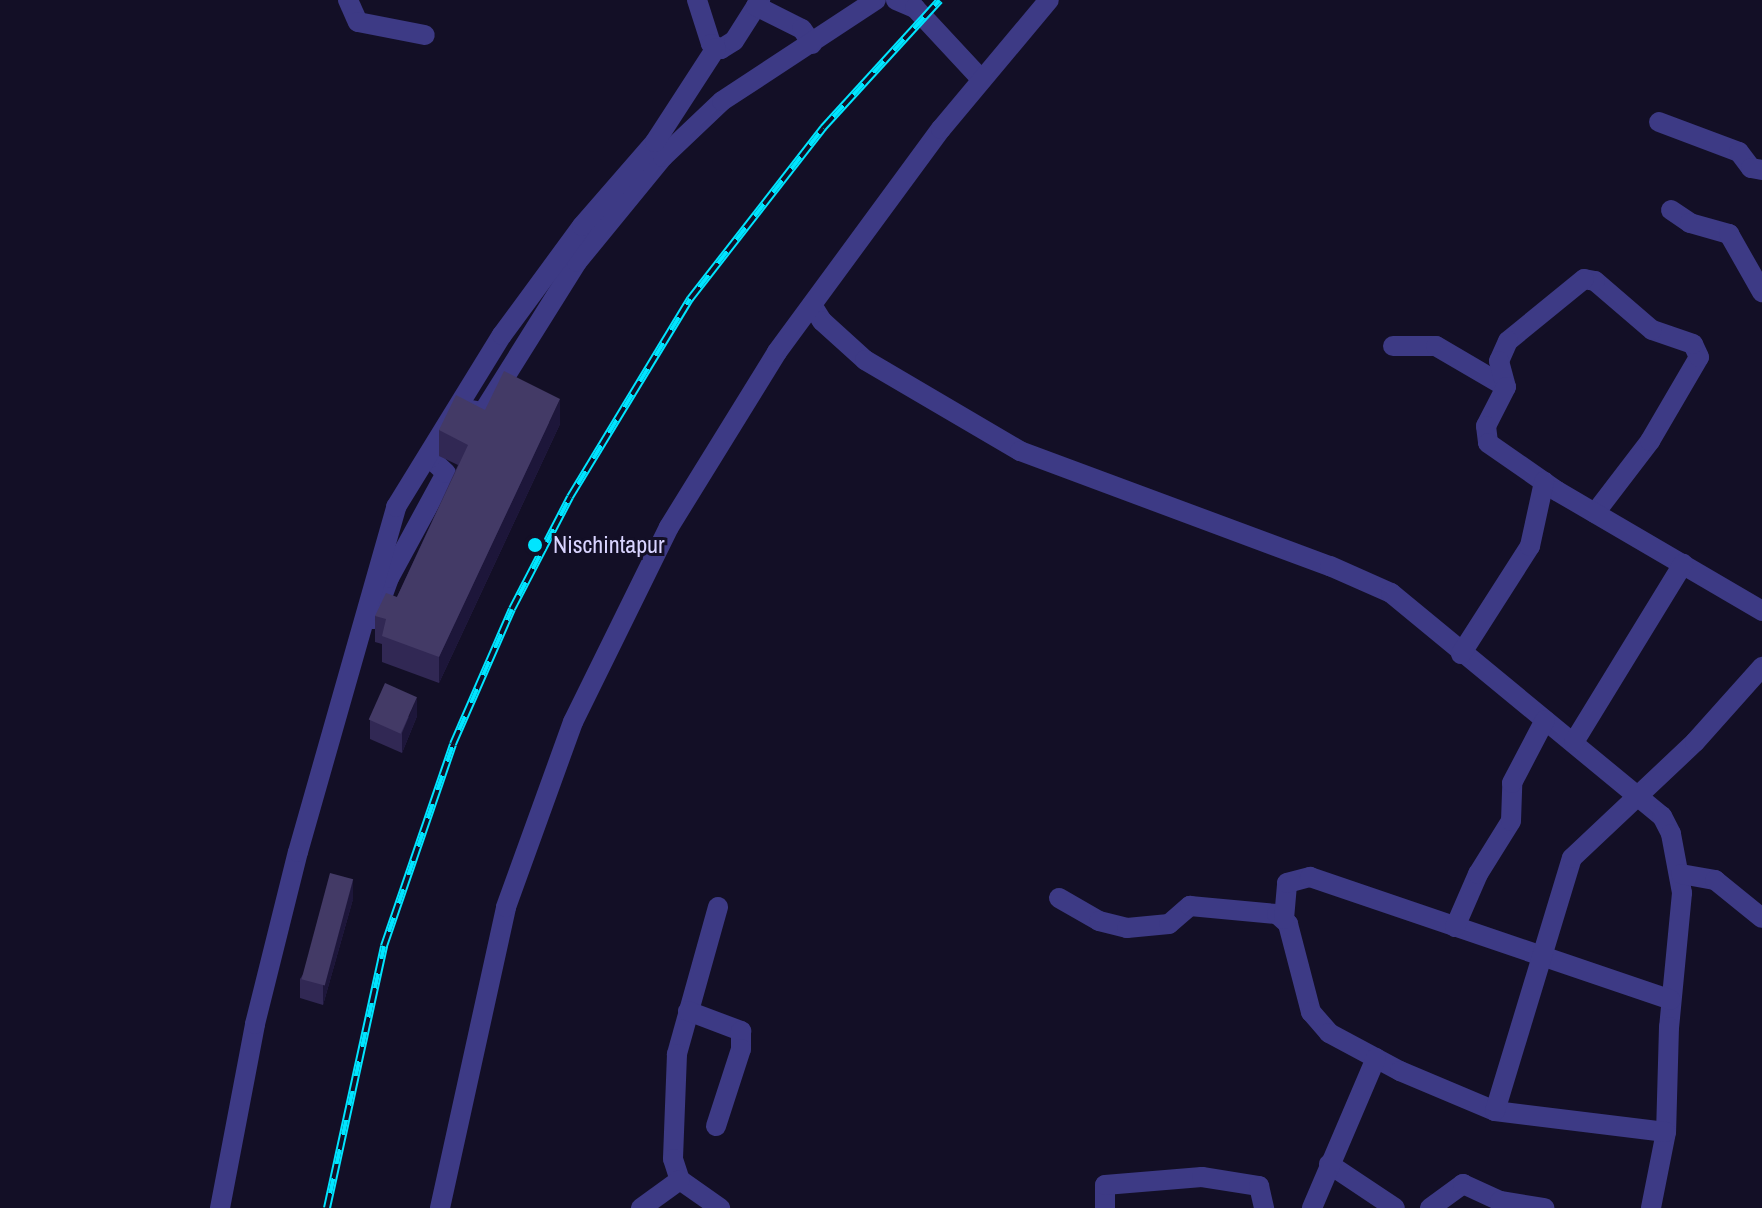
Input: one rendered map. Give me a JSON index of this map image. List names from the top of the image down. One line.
{"places":["Nischintapur"]}
